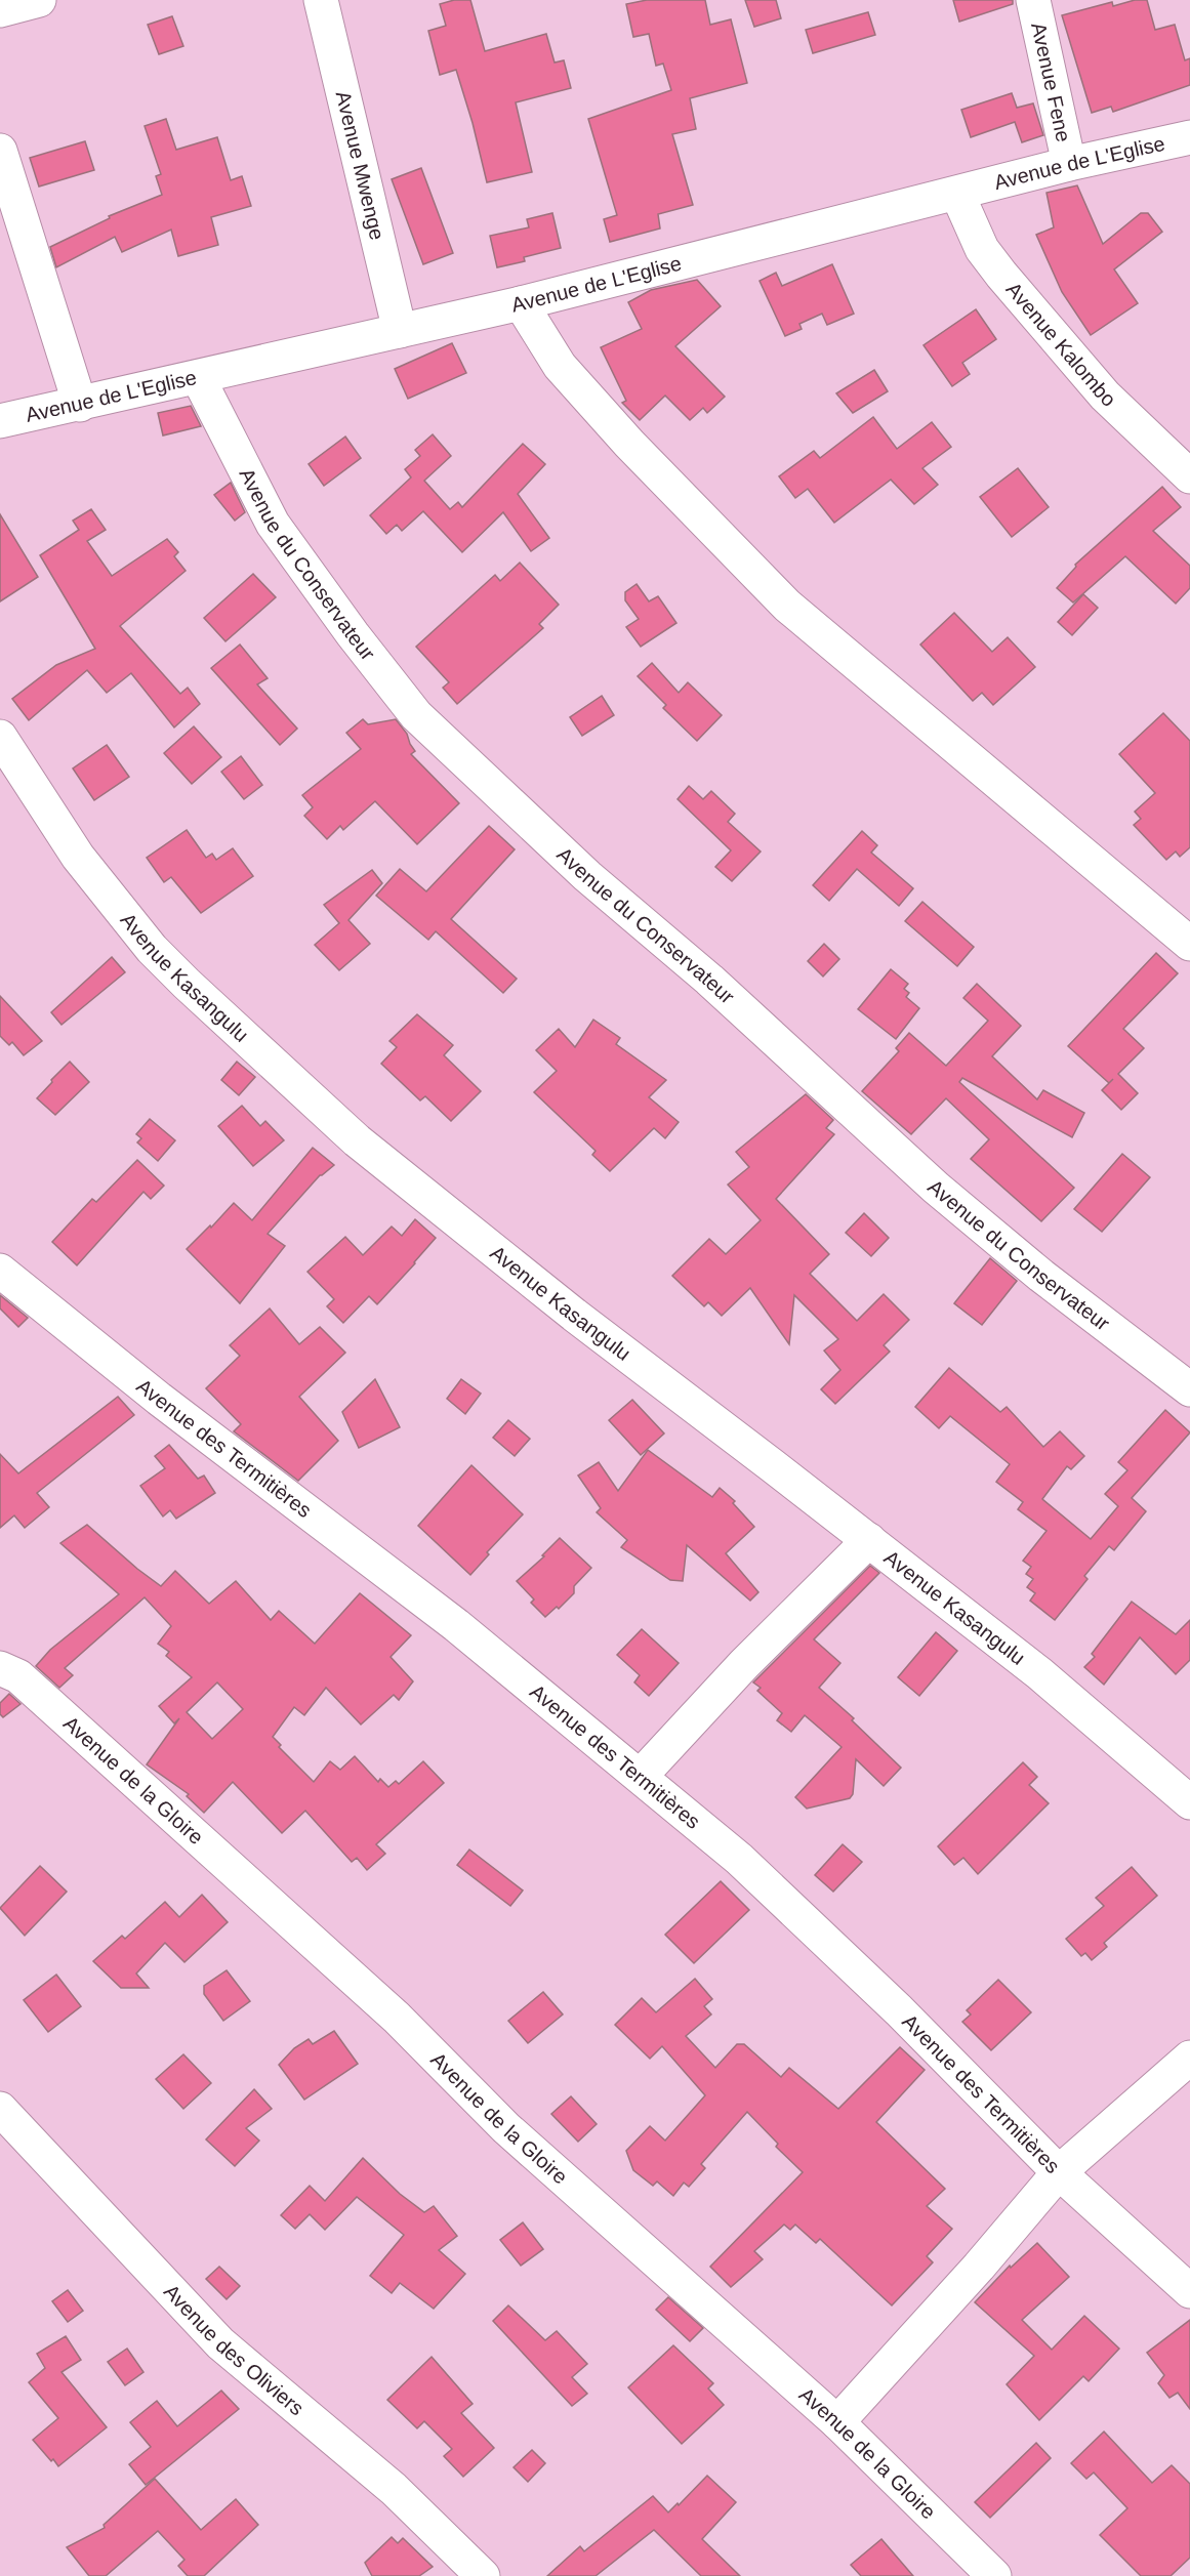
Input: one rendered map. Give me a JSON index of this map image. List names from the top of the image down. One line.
{"streets":{"street":["Avenue Fene","Avenue de L'Eglise","Avenue Mwenge","Avenue Kalombo","Avenue du Conservateur","Avenue Kasangulu","Avenue des Termitières","Avenue de la Gloire","Avenue des Oliviers"]},"crossings":[["Avenue Fene","Avenue de L'Eglise"],["Avenue de L'Eglise","Avenue Mwenge"],["Avenue de L'Eglise","Avenue Kalombo"],["Avenue de L'Eglise","Avenue du Conservateur"]]}
